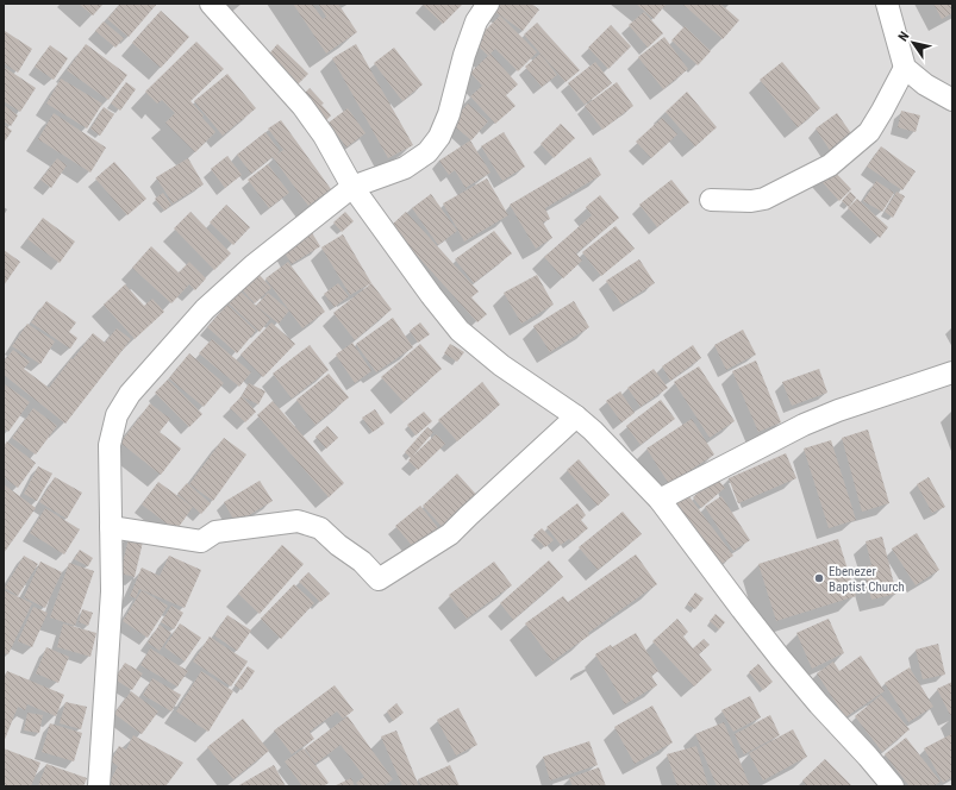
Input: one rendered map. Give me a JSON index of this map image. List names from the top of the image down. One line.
{"places":["Ebenezer Baptist Church"],"north":"top left"}
